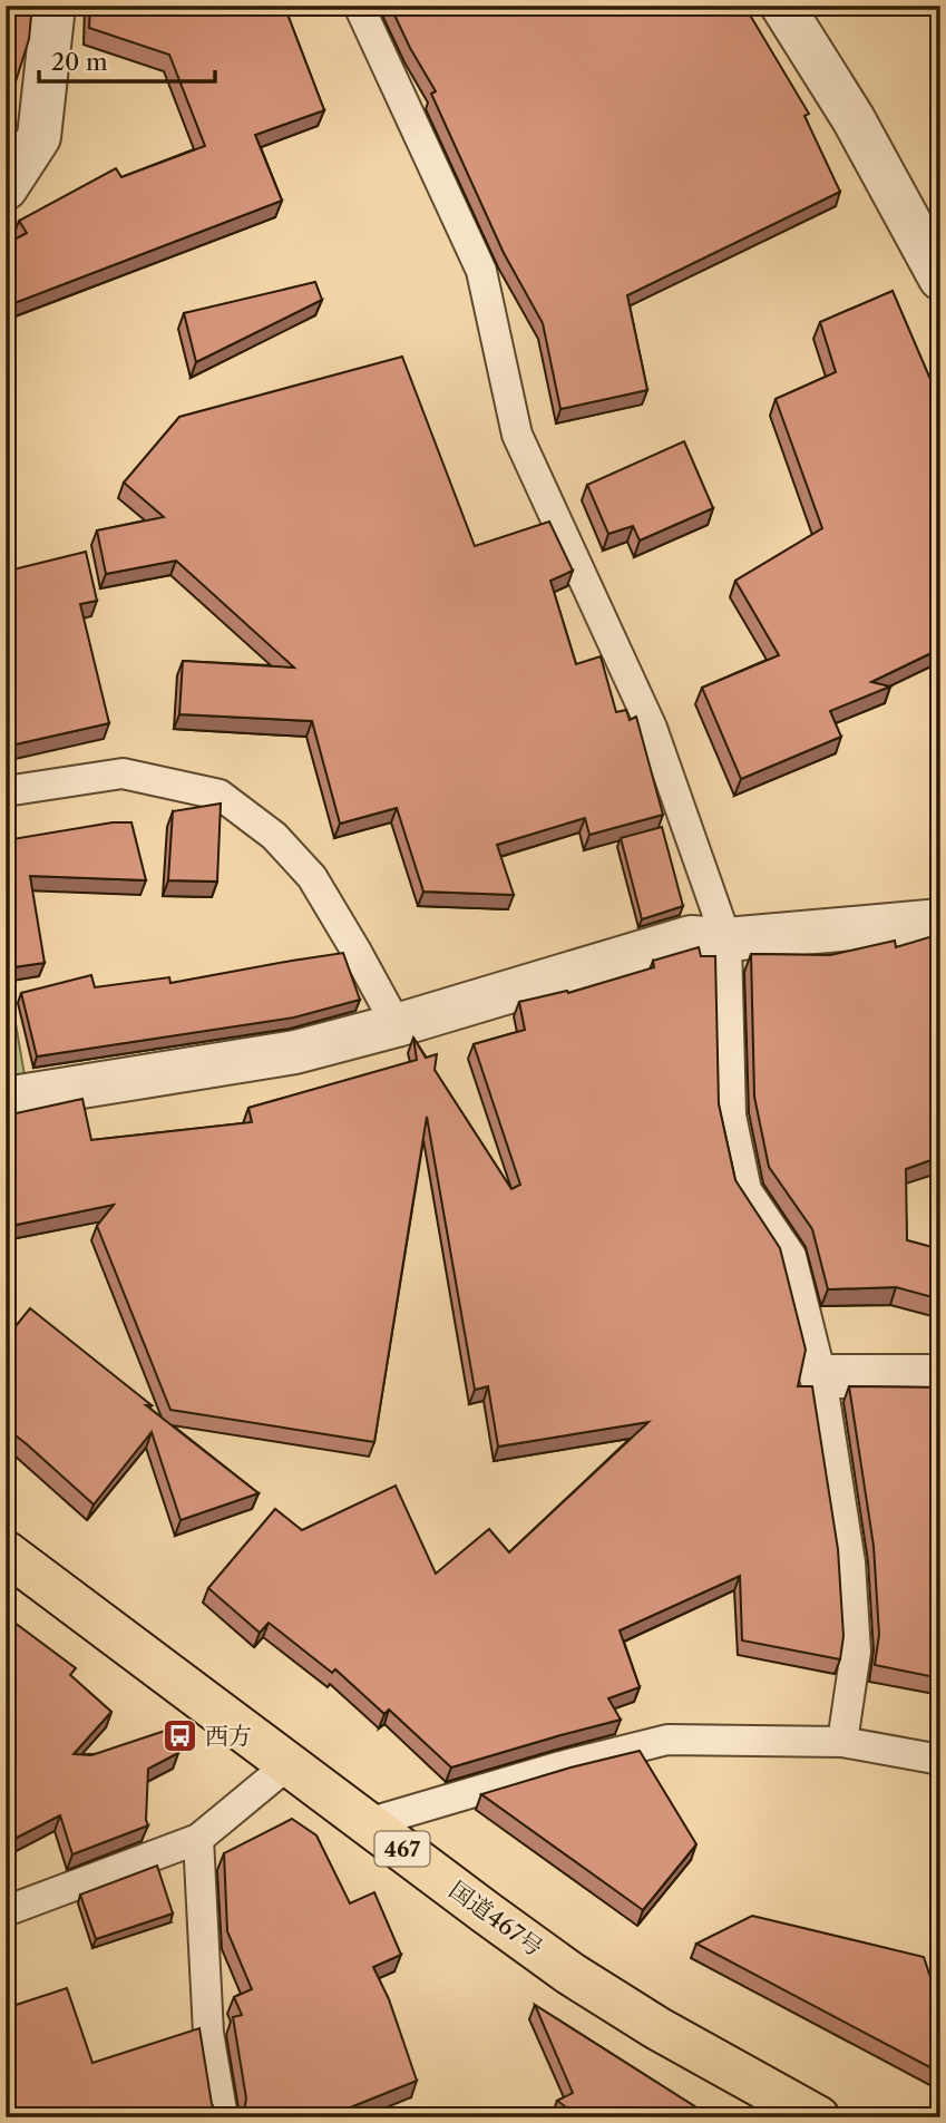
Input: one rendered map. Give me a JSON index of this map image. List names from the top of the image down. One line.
{"streets":{"highway":["467","国道467号"]},"places":{"bus stop":["西方"]},"scale_bar":"20 m"}
